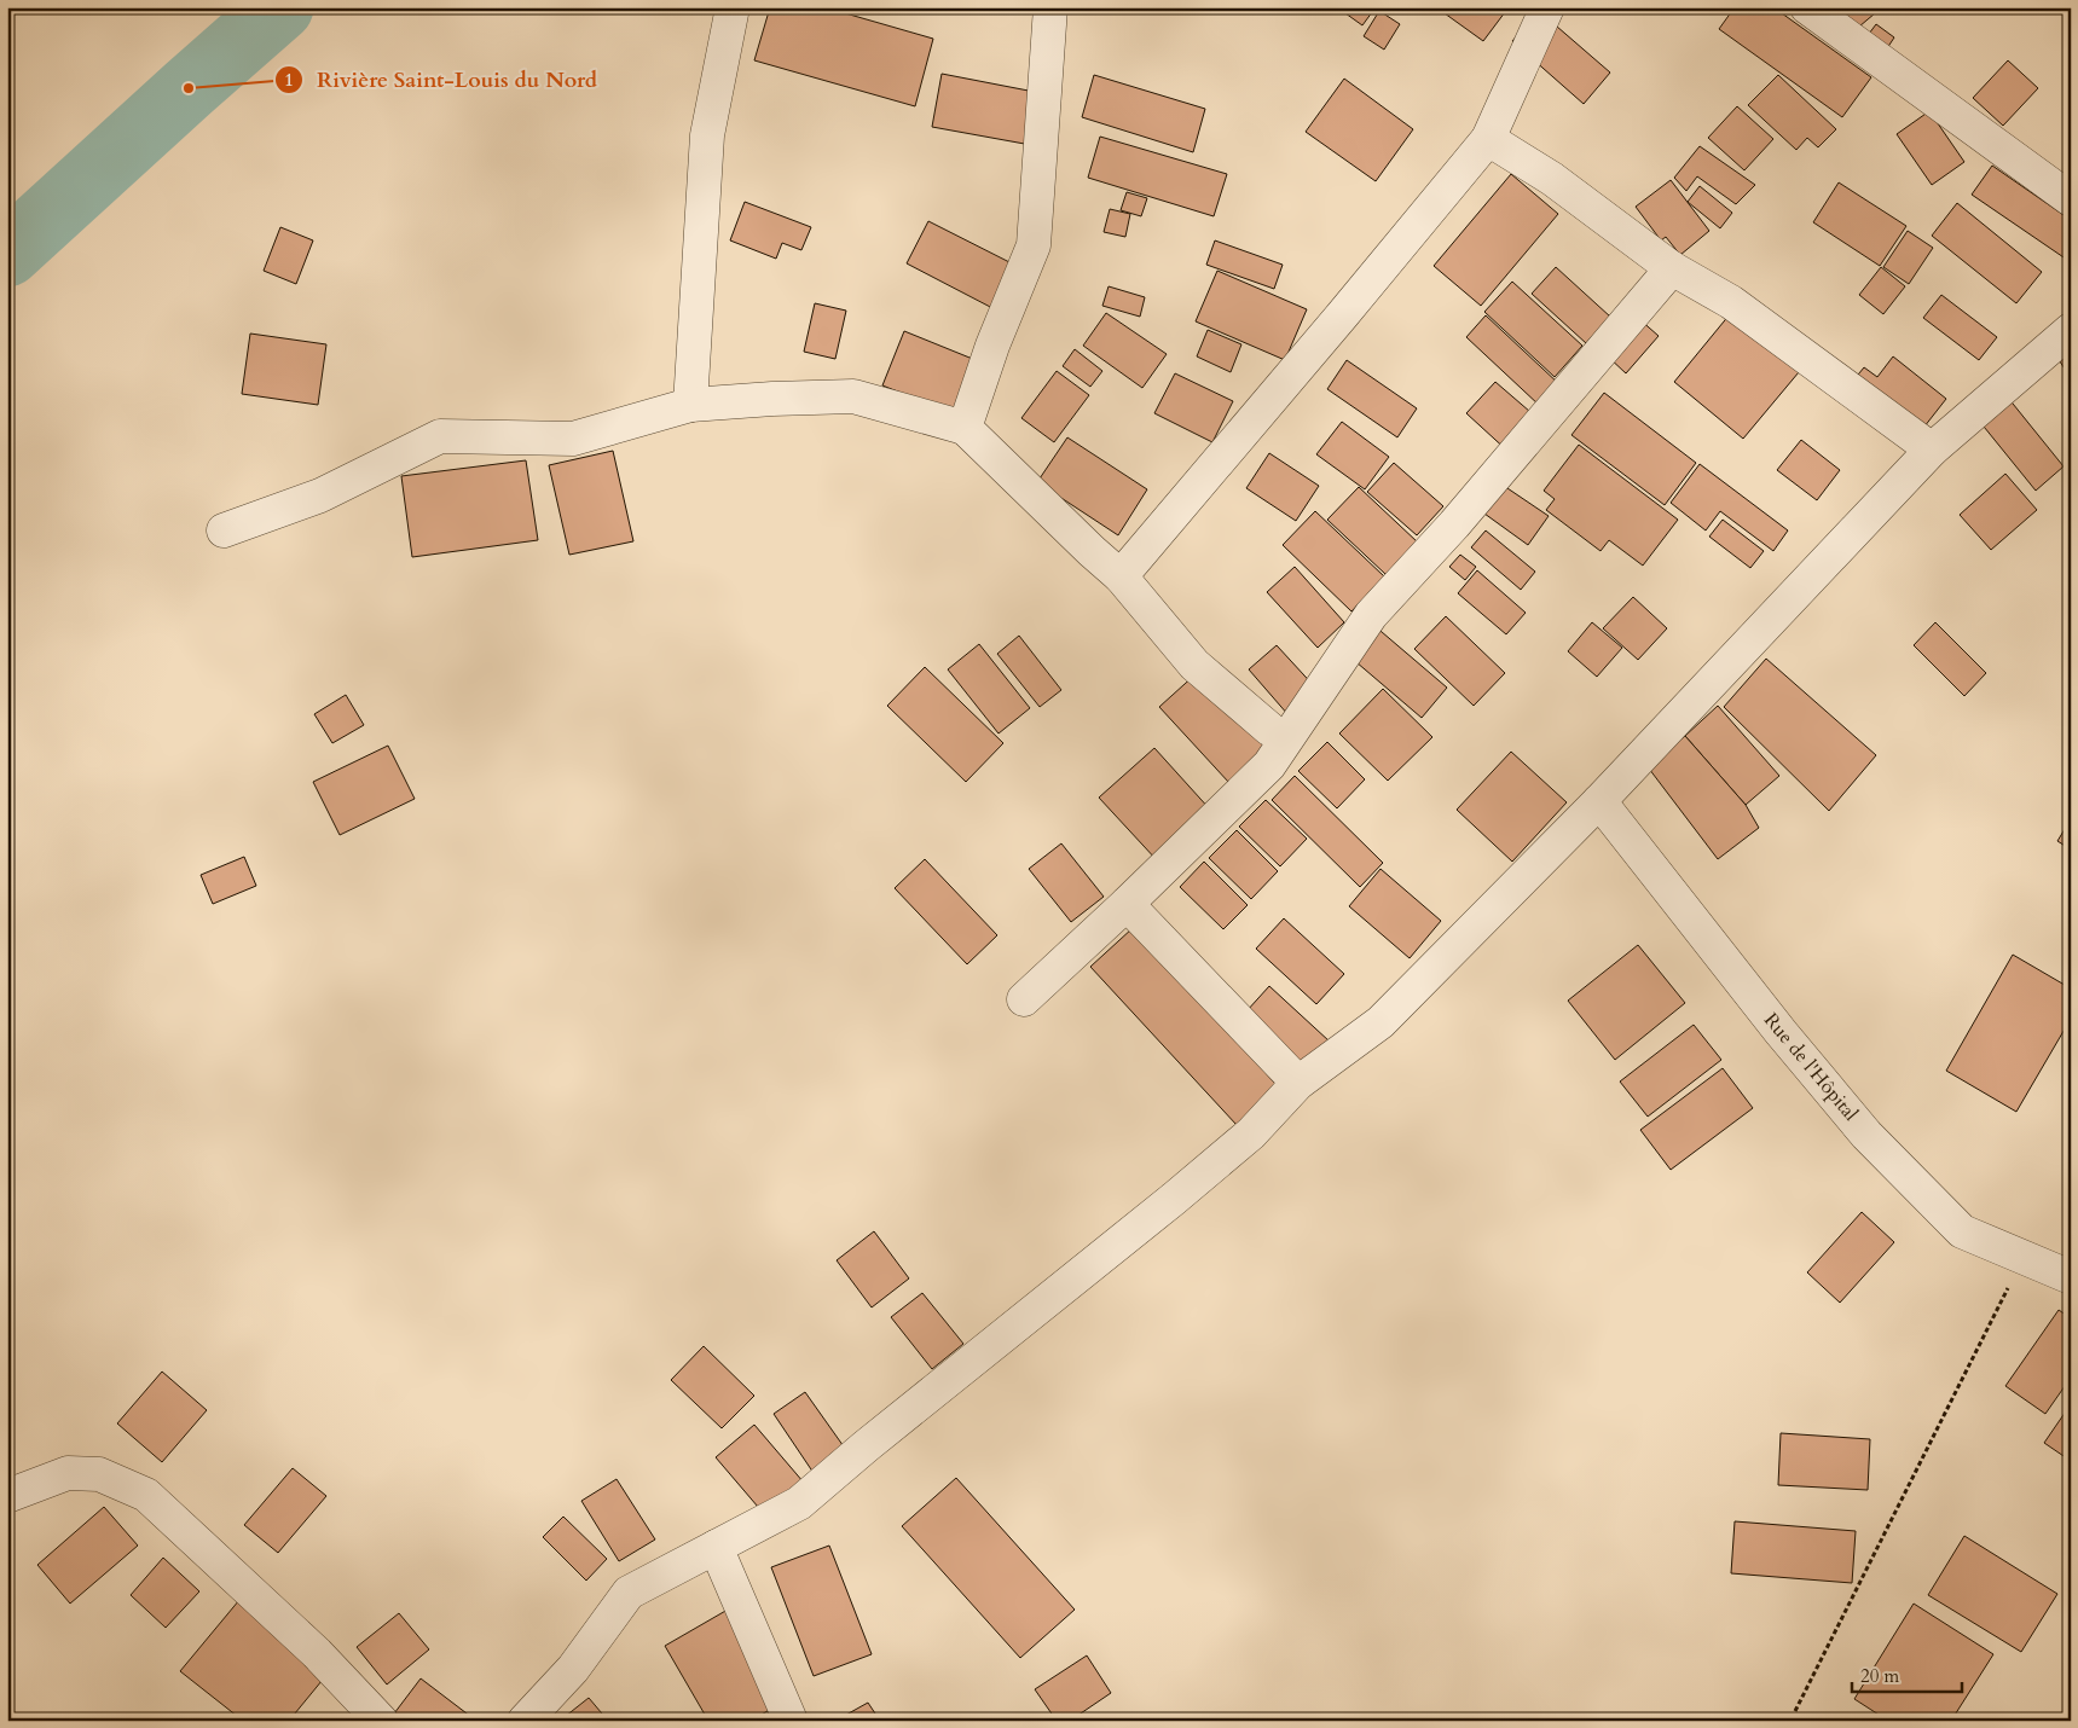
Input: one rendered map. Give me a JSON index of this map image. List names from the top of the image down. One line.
{"streets":{"street":["Rue de l'Hôpital"]},"places":["Rivière Saint-Louis du Nord"],"scale_bar":"20 m"}
